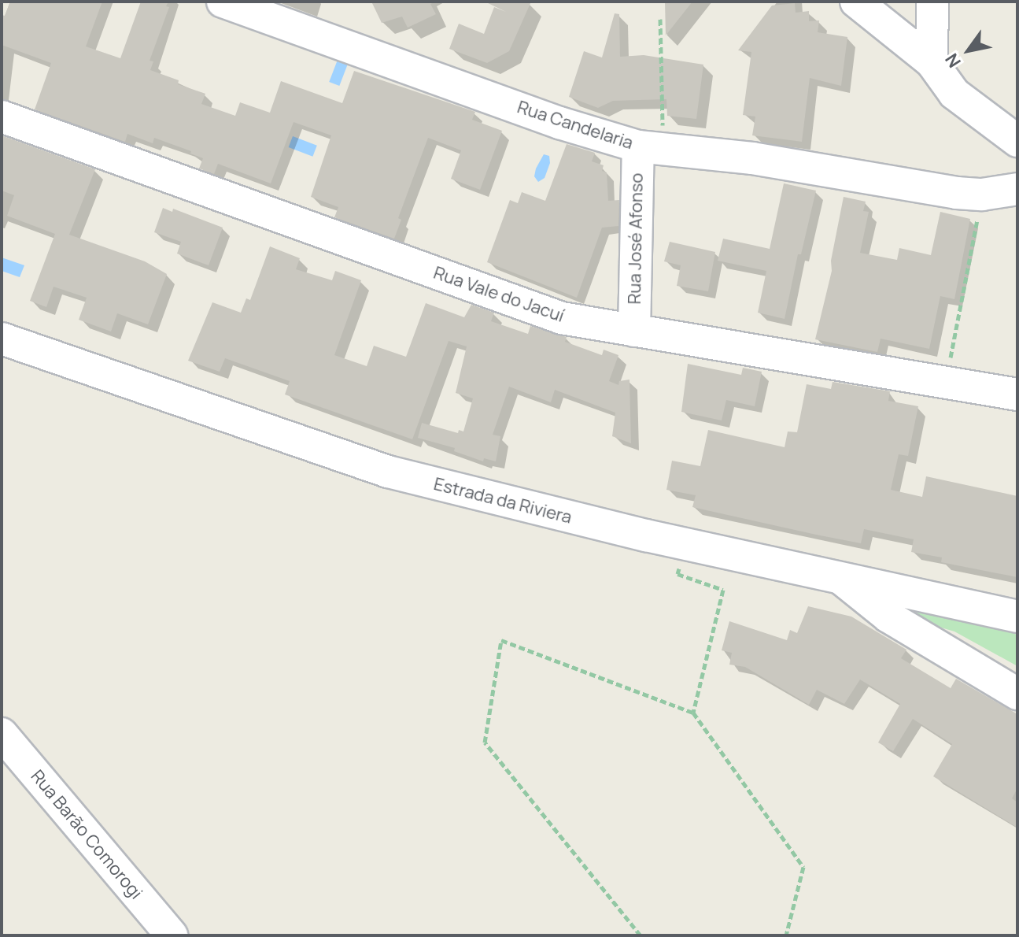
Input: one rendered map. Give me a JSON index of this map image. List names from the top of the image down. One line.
{"streets":{"street":["Rua Candelaria","Rua José Afonso","Rua Vale do Jacuí","Estrada da Riviera","Rua Barão Comorogi"]},"crossings":[["Rua Candelaria","Rua José Afonso"],["Rua José Afonso","Rua Vale do Jacuí"]],"north":"bottom left"}
